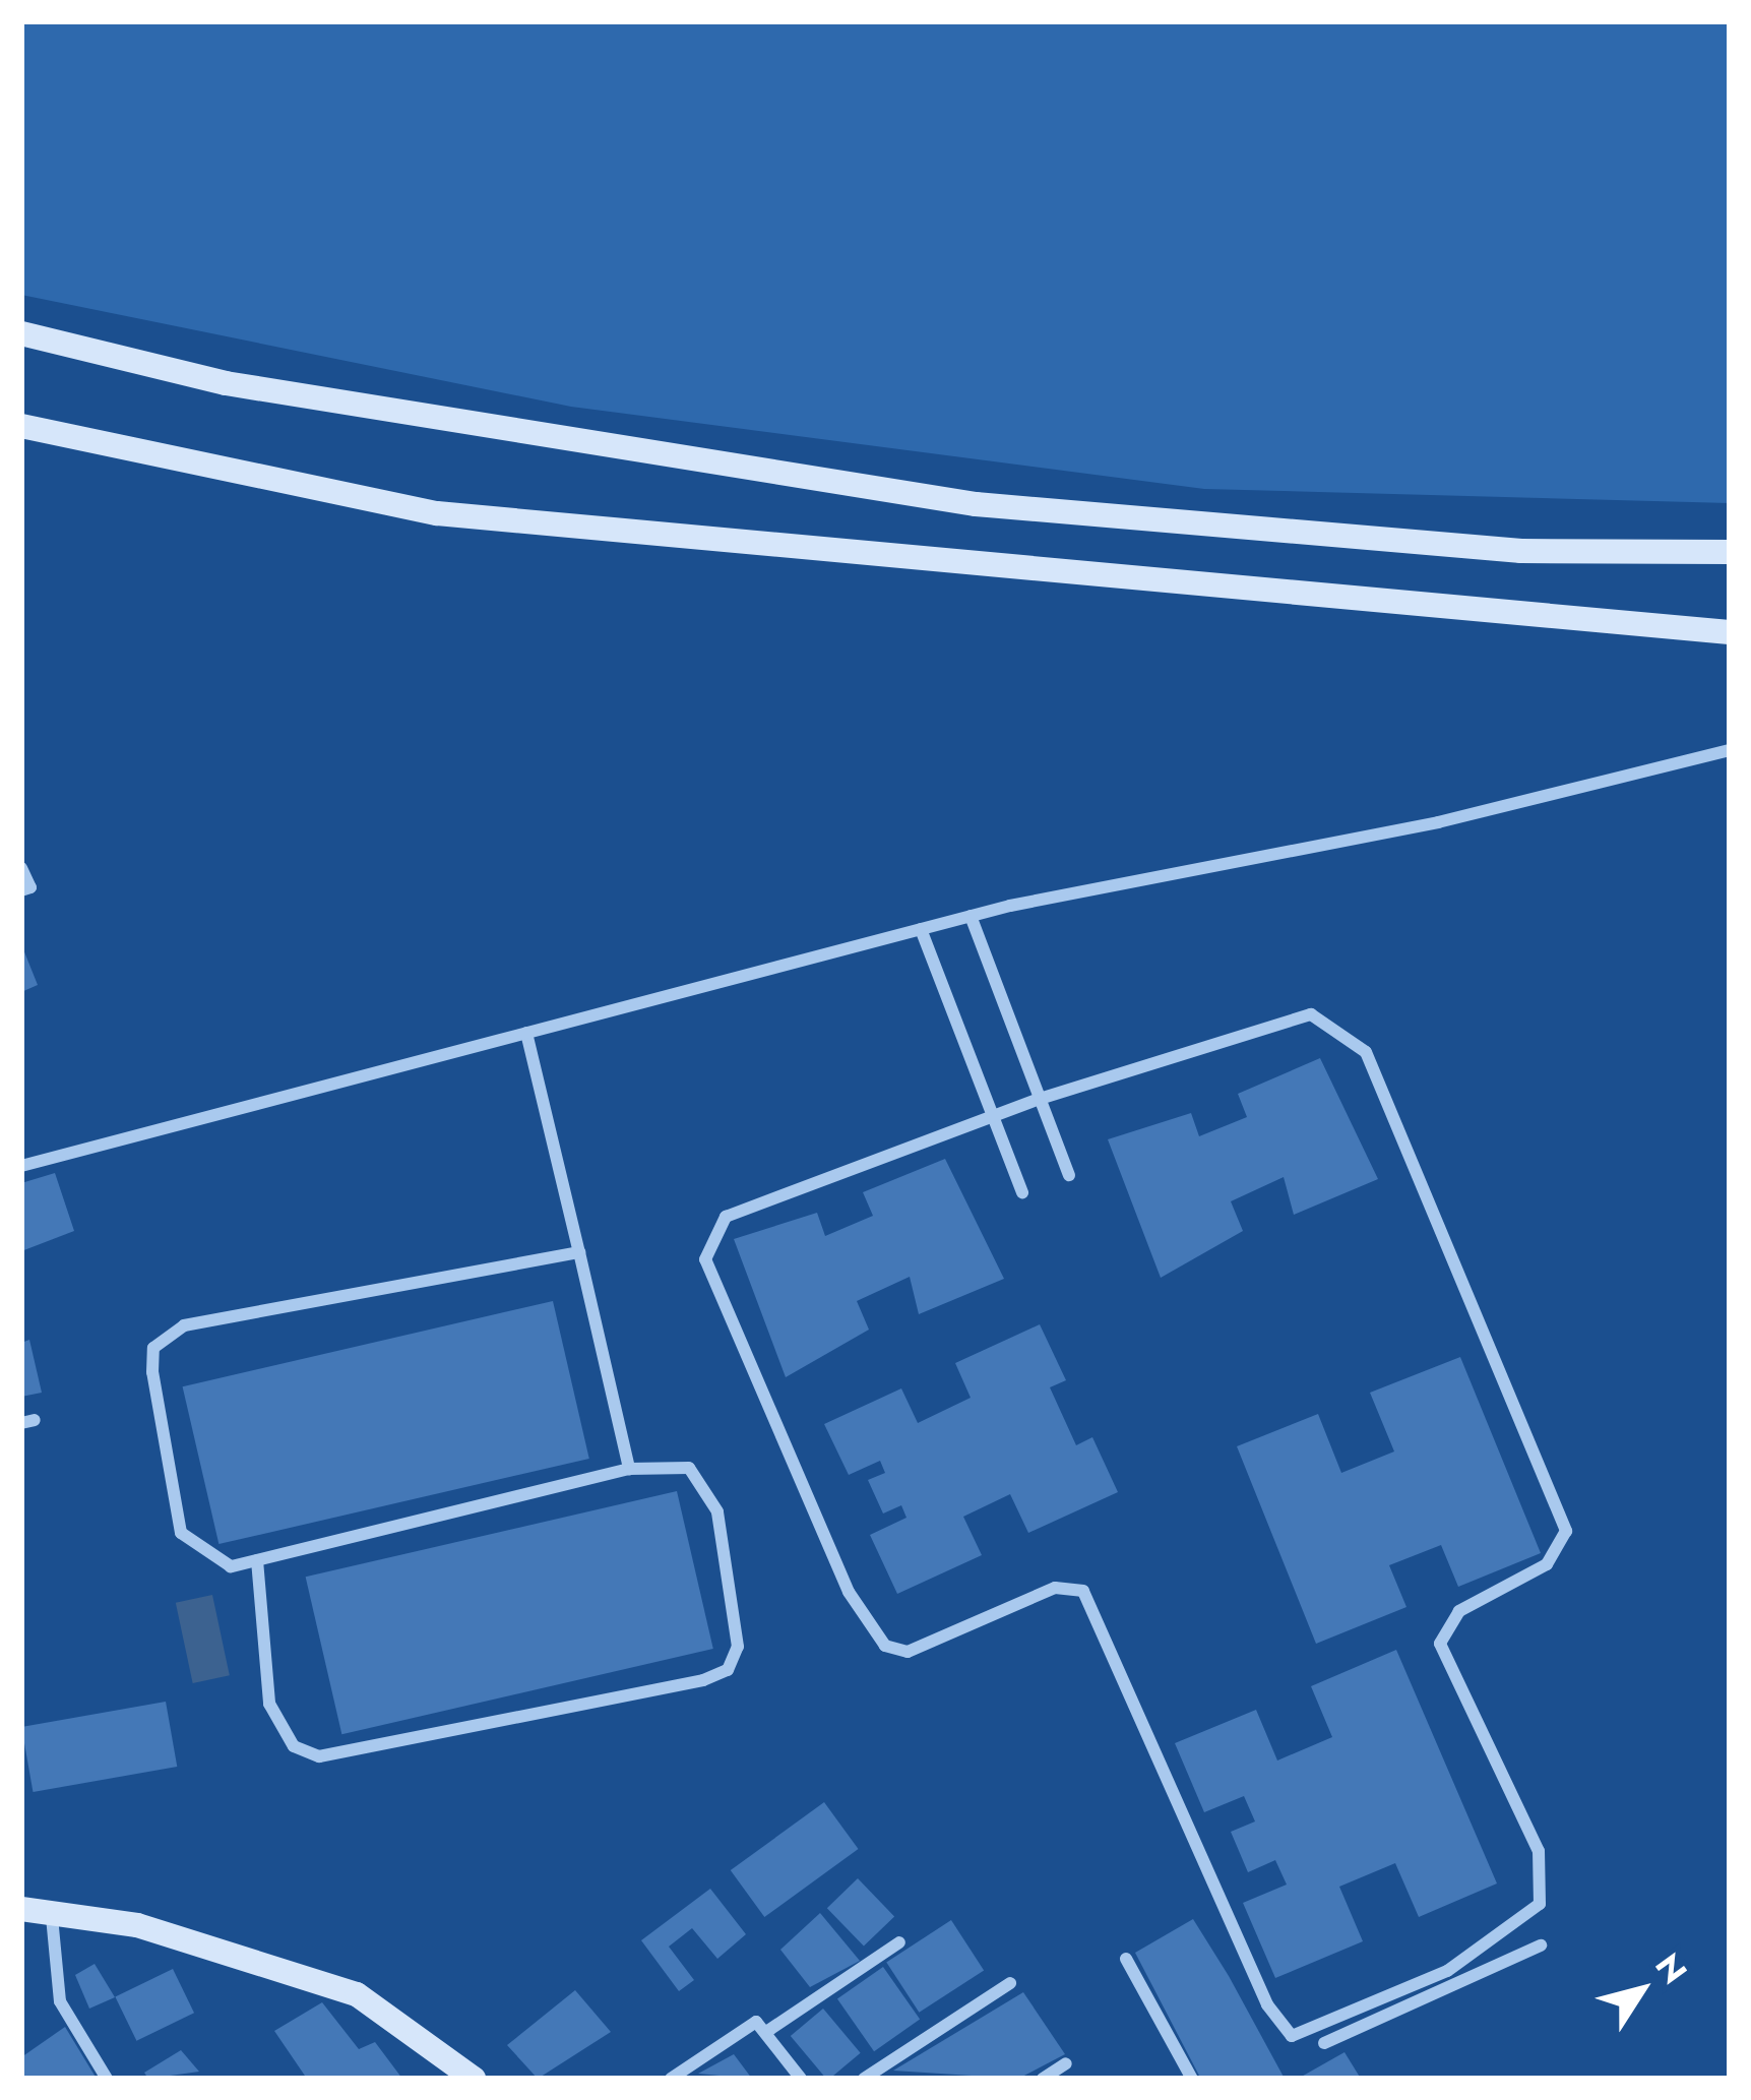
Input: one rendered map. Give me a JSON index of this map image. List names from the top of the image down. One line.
{"north":"top right"}
